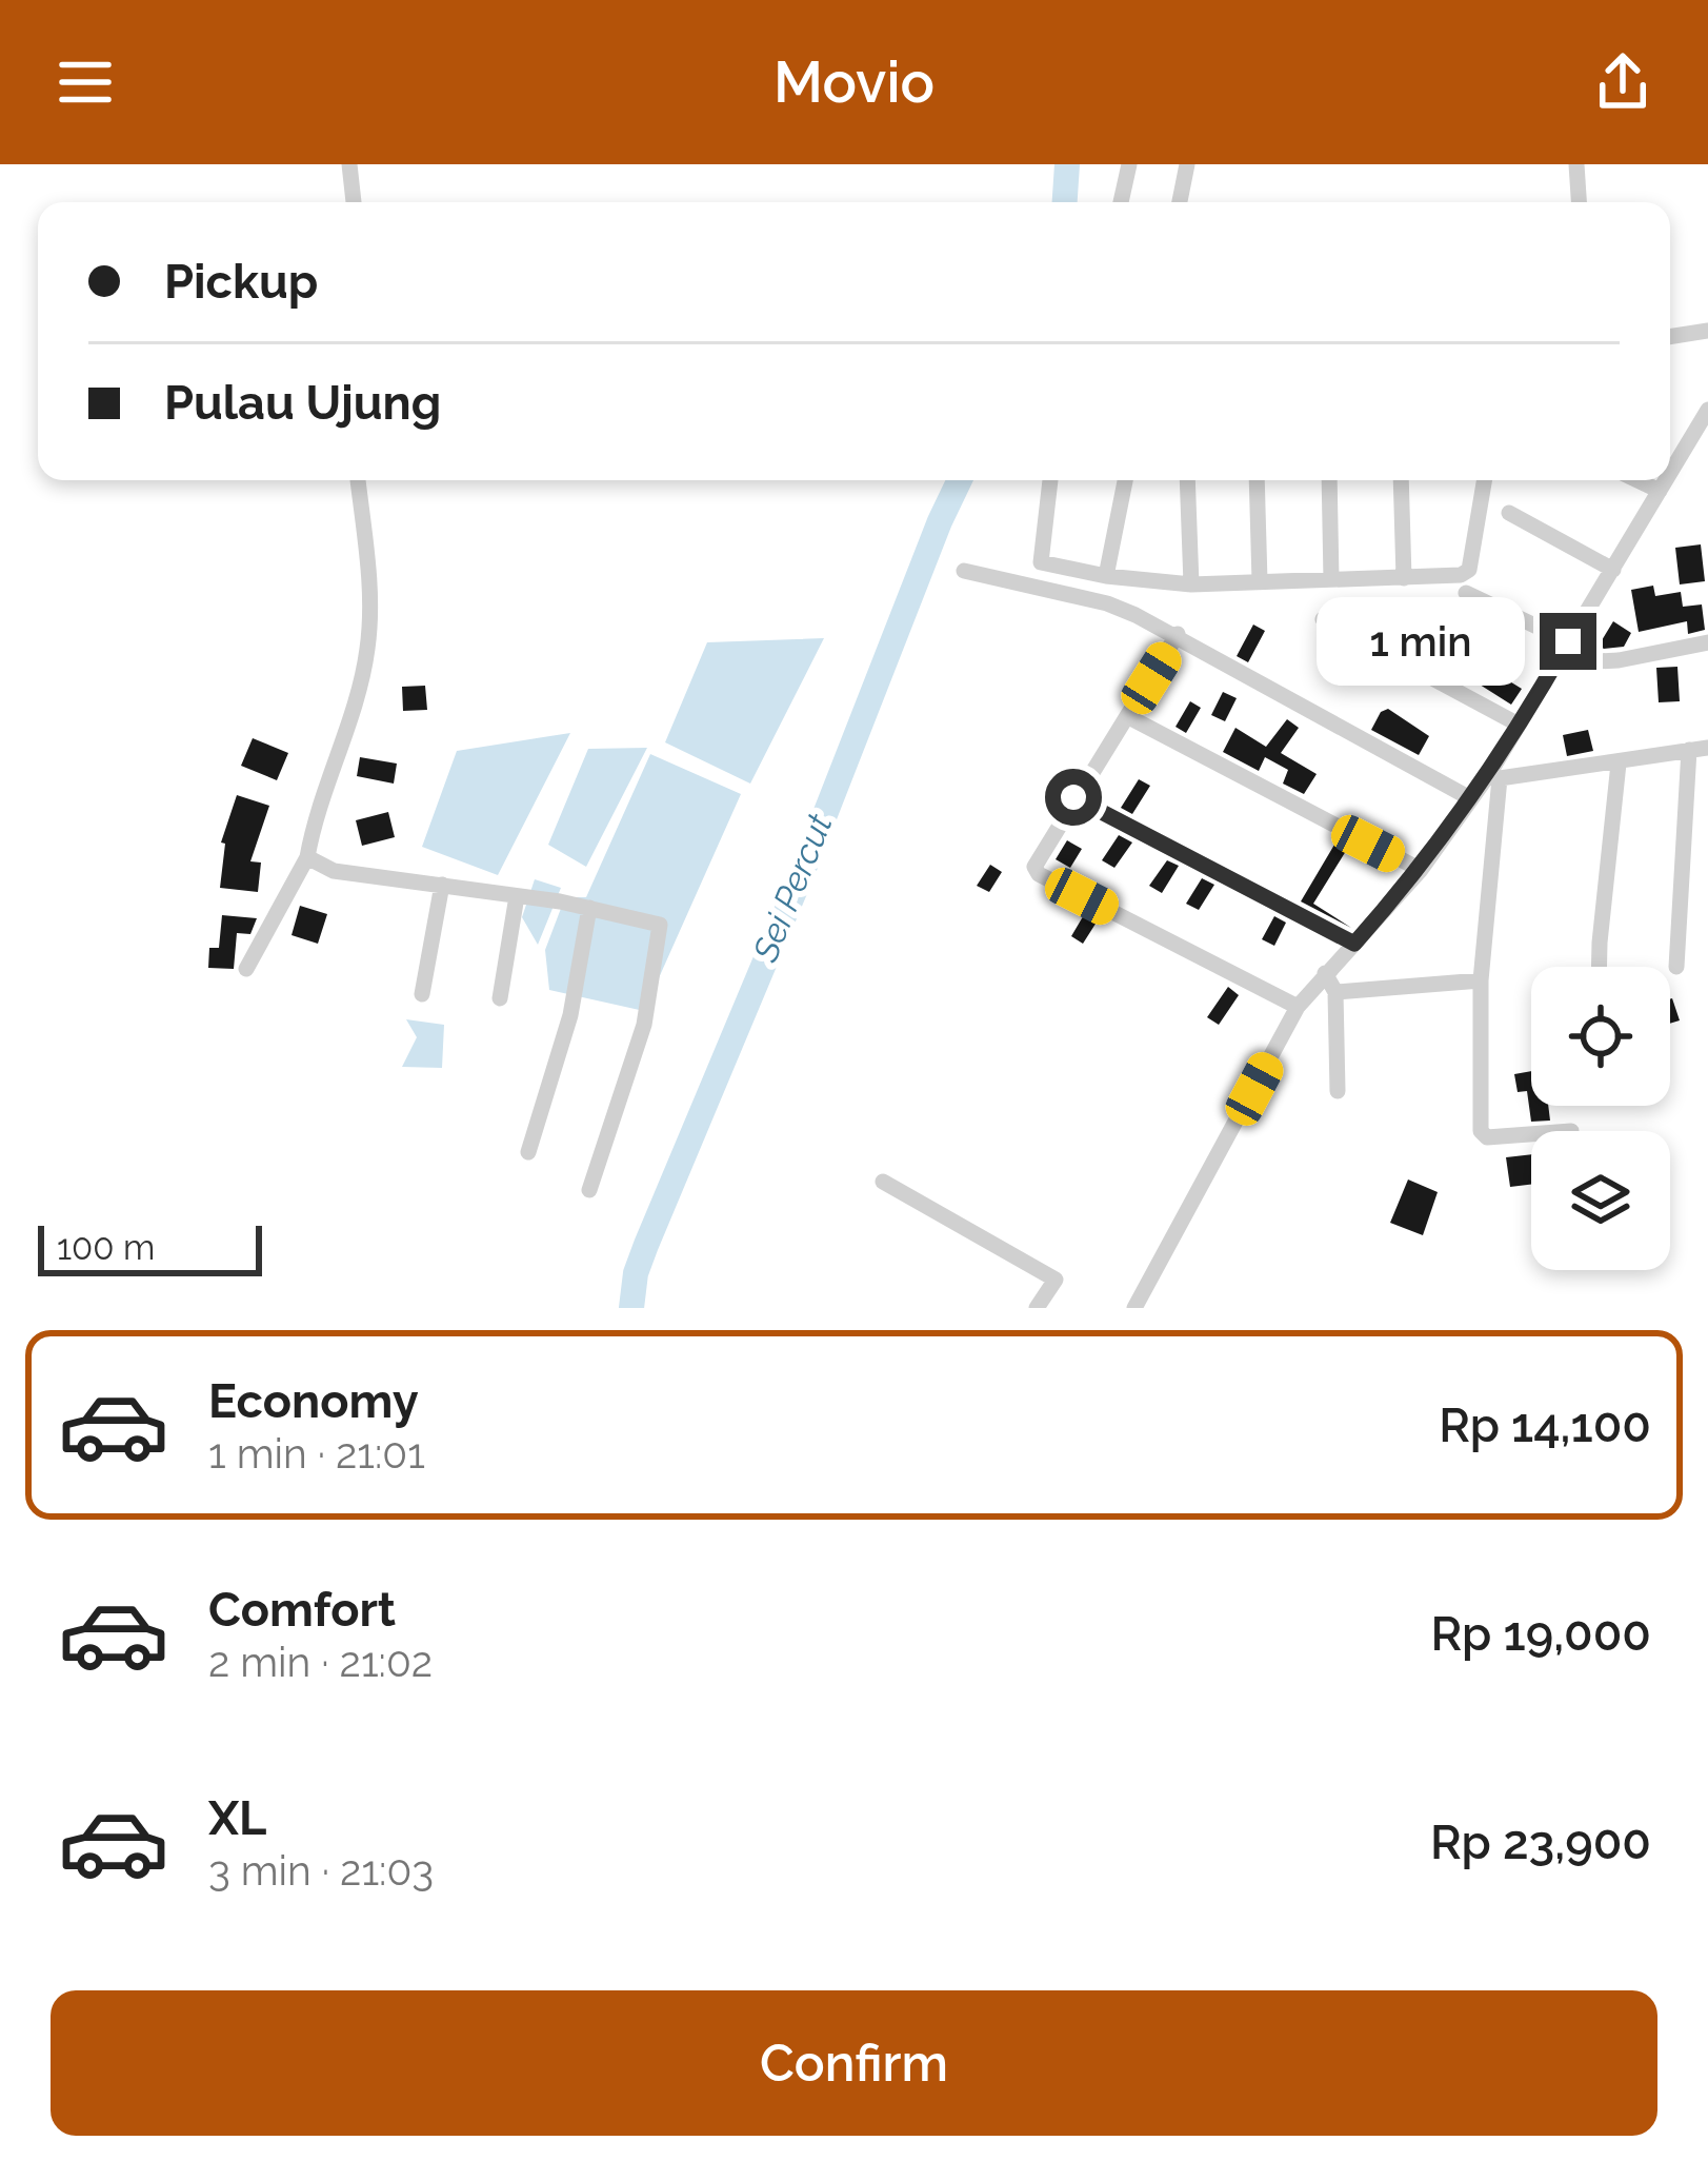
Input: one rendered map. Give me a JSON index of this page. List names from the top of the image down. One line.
{"water":["Sei Percut"],"scale_bar":"100 m","page":{"header":"Movio","banner":["Pickup","Pulau Ujung"],"bubble":"1 min","scale":"100 m","list":[{"name":"Economy","note":"1 min · 21:01","value":"Rp 14,100"},{"name":"Comfort","note":"2 min · 21:02","value":"Rp 19,000"},{"name":"XL","note":"3 min · 21:03","value":"Rp 23,900"}],"buttons":"Confirm"}}
